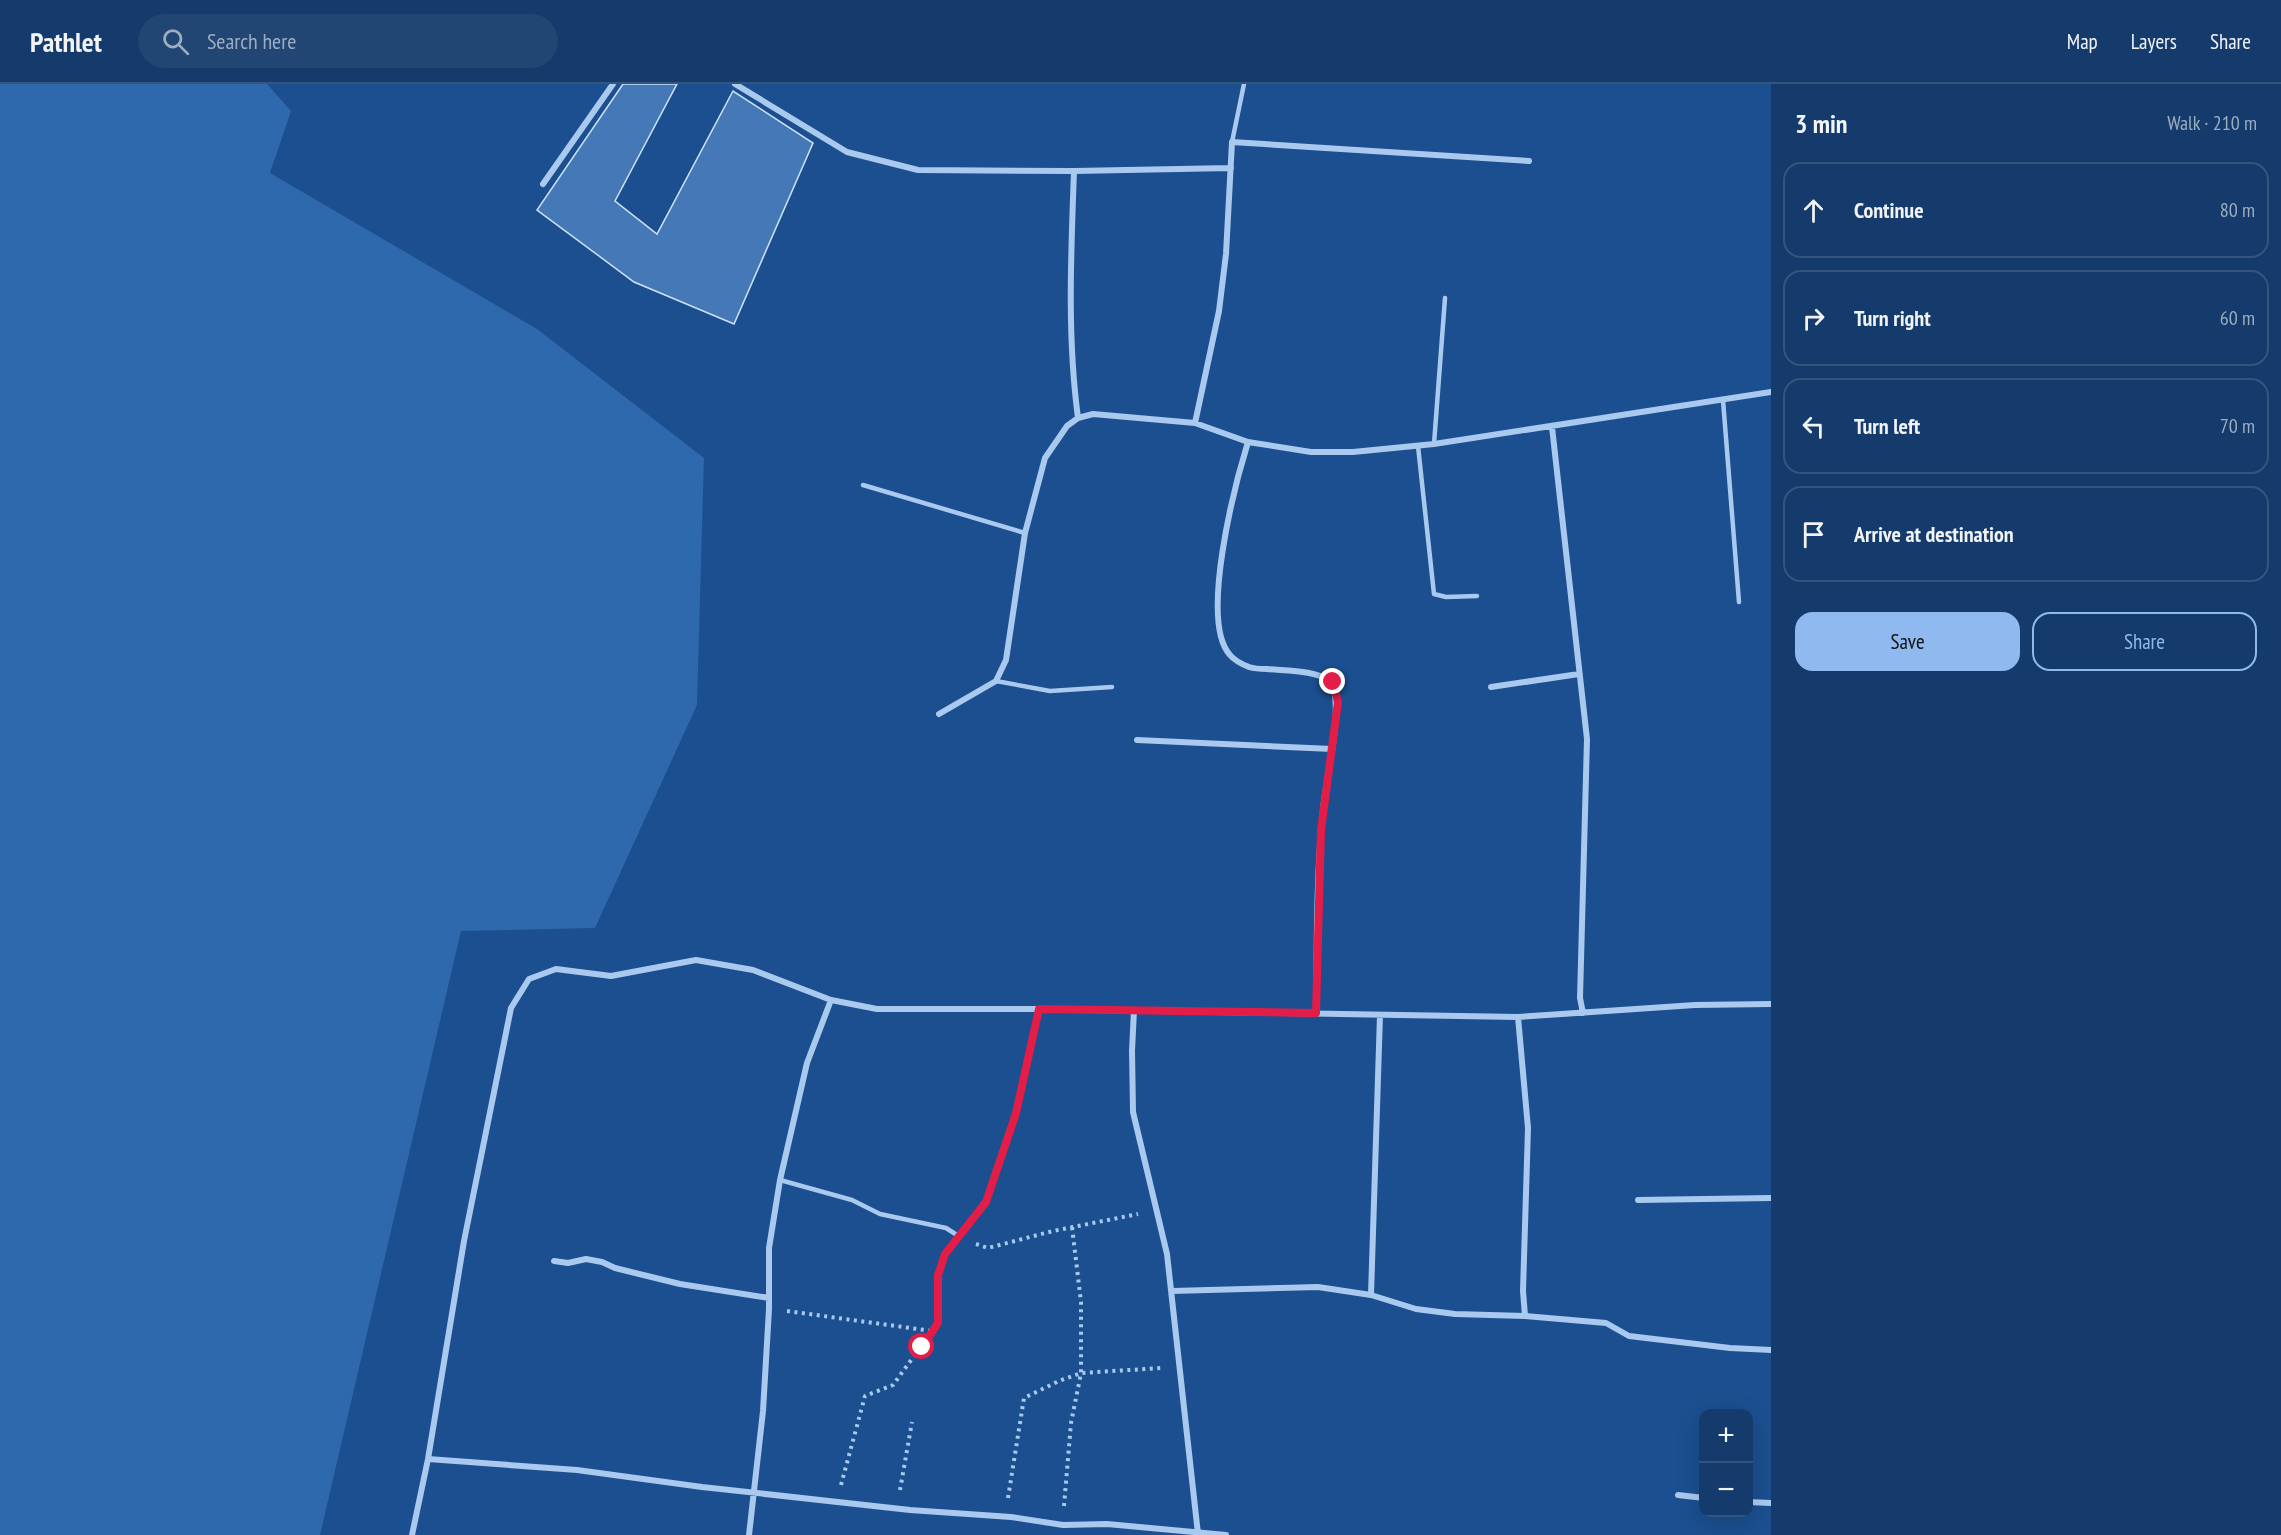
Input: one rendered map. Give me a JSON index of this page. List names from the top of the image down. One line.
{"page":{"header":"Pathlet","search":"Search here","nav":["Map","Layers","Share"],"heading":["3 min","Walk · 210 m"],"list":[["Continue","80 m"],["Turn right","60 m"],["Turn left","70 m"],"Arrive at destination"],"buttons":["Save","Share"],"map_buttons":["+","−"]}}
